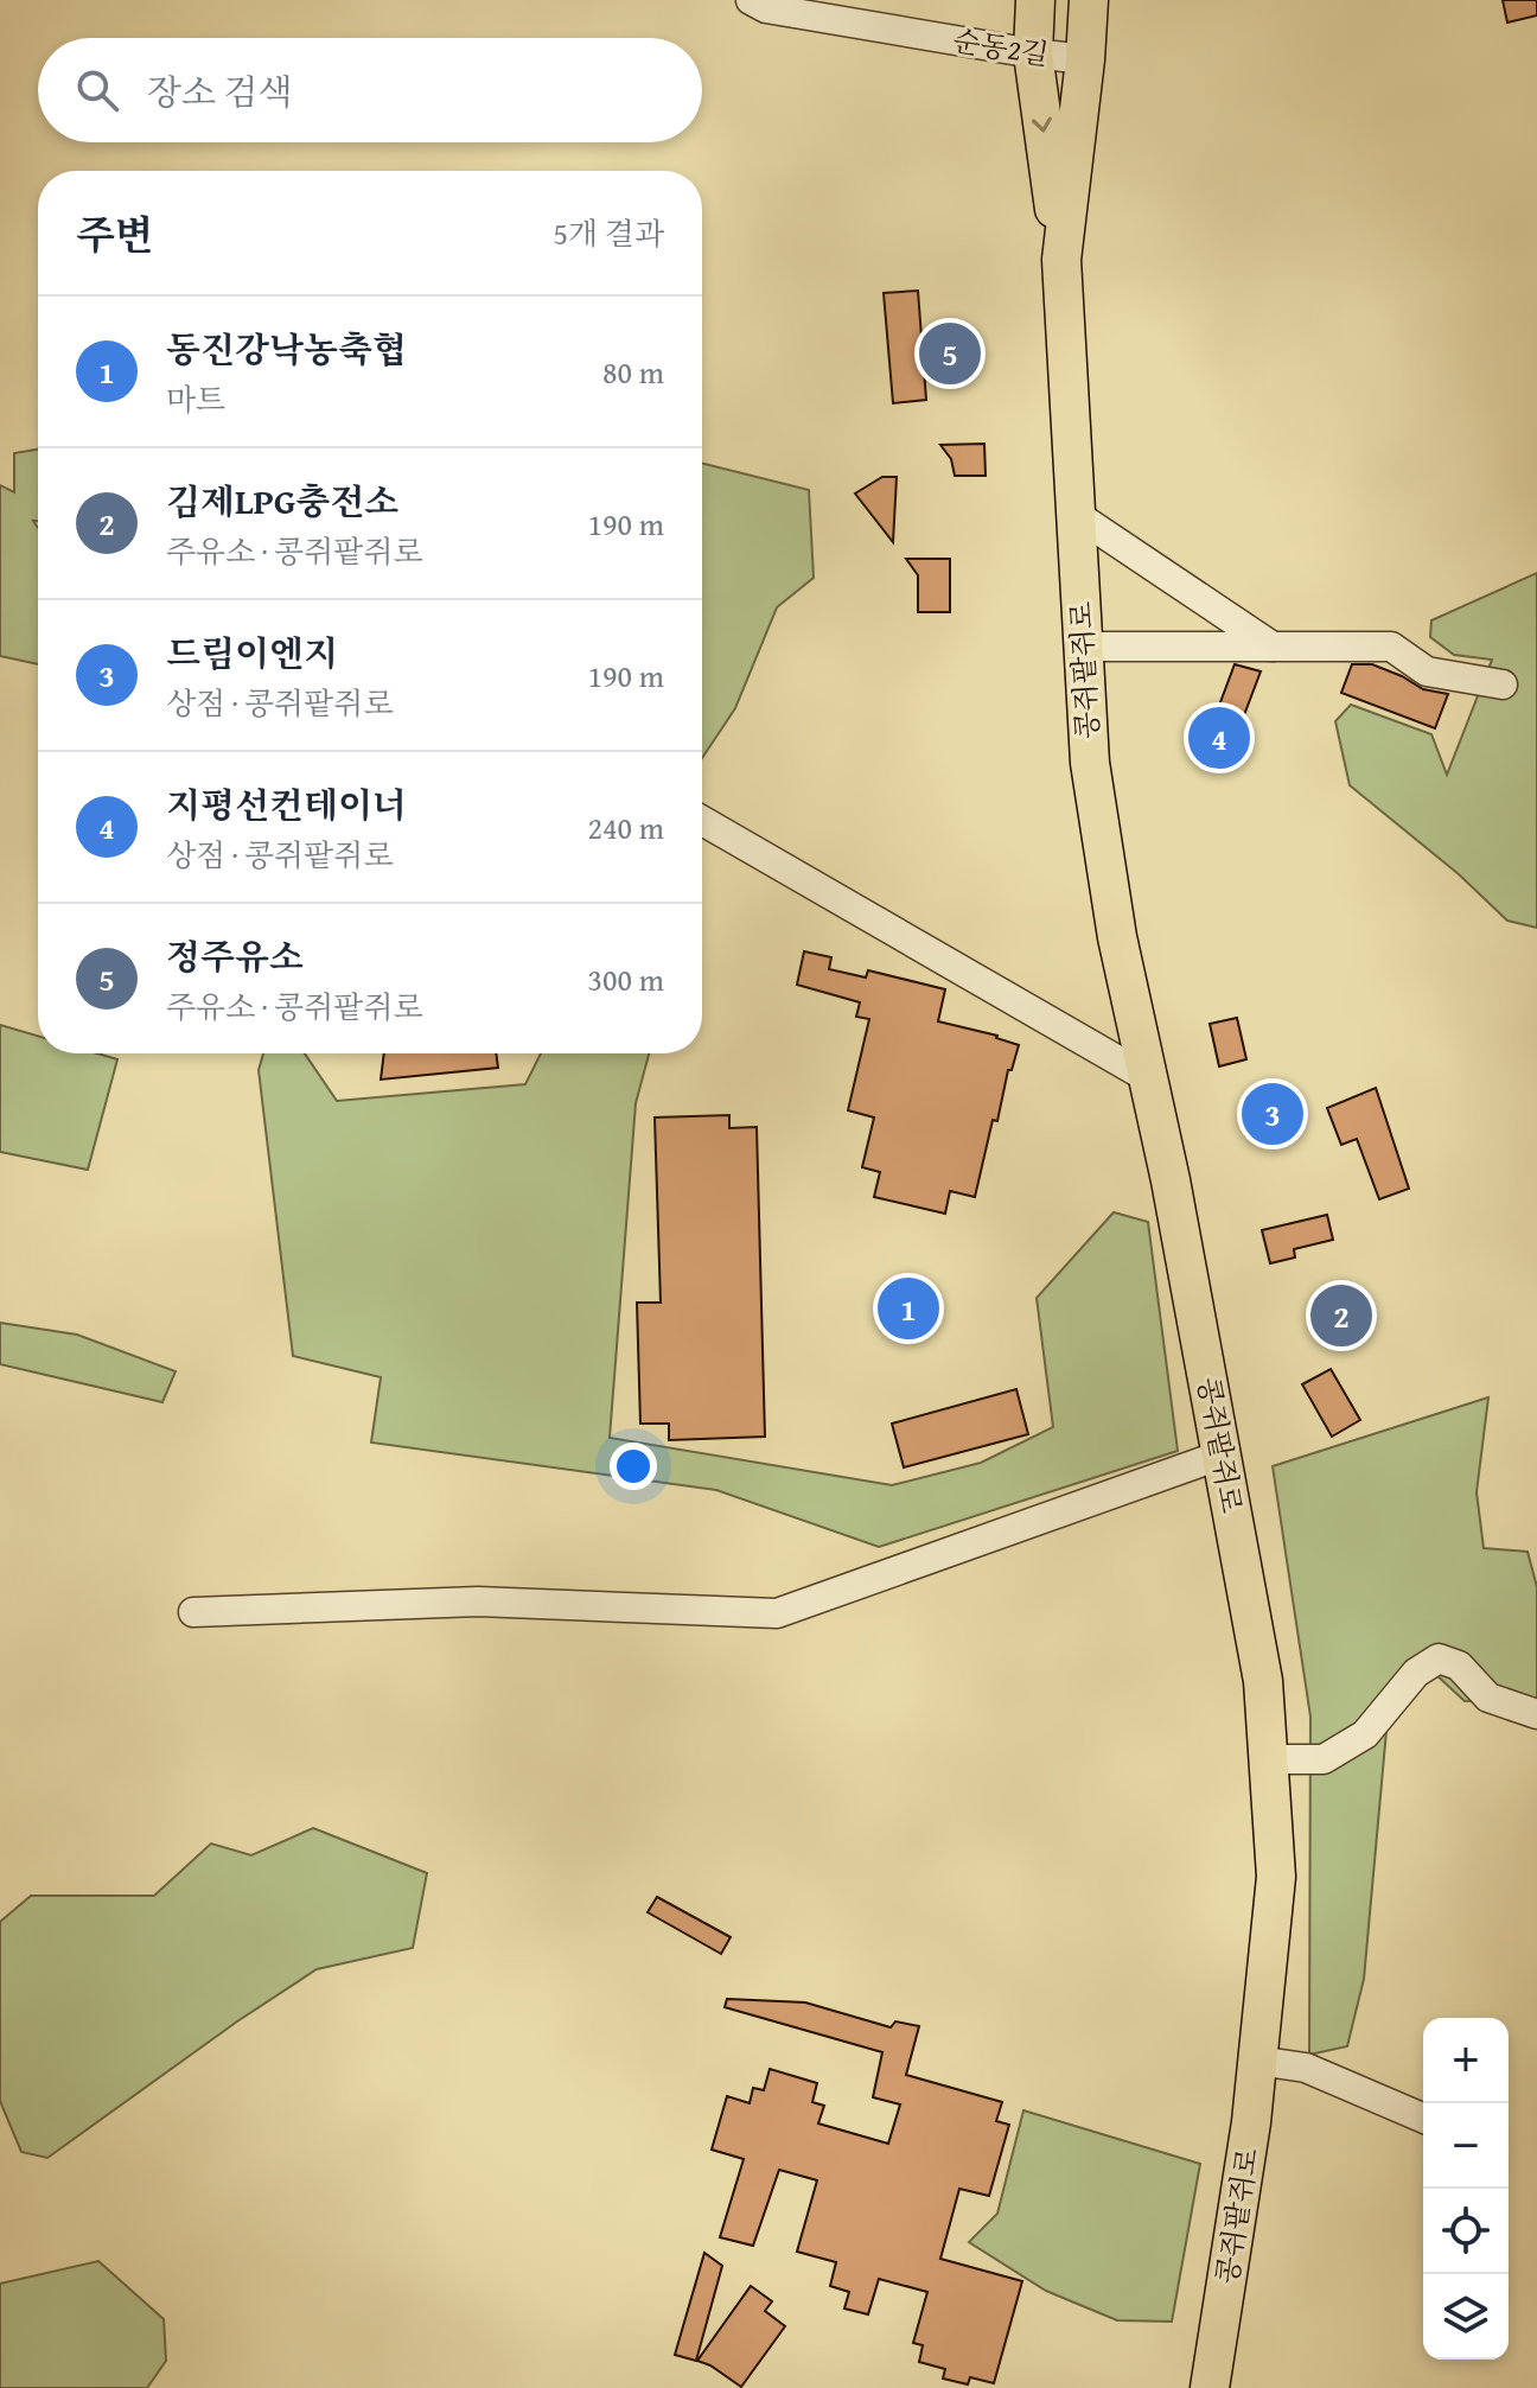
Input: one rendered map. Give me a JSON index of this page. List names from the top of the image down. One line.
{"streets":{"main road":["콩쥐팥쥐로"],"street":["순동2길"]},"crossings":[["순동2길","콩쥐팥쥐로"]],"page":{"search":"장소 검색","heading":["주변","5개 결과"],"list":[{"mark":"1","name":"동진강낙농축협","note":"마트","value":"80 m"},{"mark":"2","name":"김제LPG충전소","note":"주유소 · 콩쥐팥쥐로","value":"190 m"},{"mark":"3","name":"드림이엔지","note":"상점 · 콩쥐팥쥐로","value":"190 m"},{"mark":"4","name":"지평선컨테이너","note":"상점 · 콩쥐팥쥐로","value":"240 m"},{"mark":"5","name":"정주유소","note":"주유소 · 콩쥐팥쥐로","value":"300 m"}],"pins":["5","4","3","1","2"],"map_buttons":["+","−"]}}
